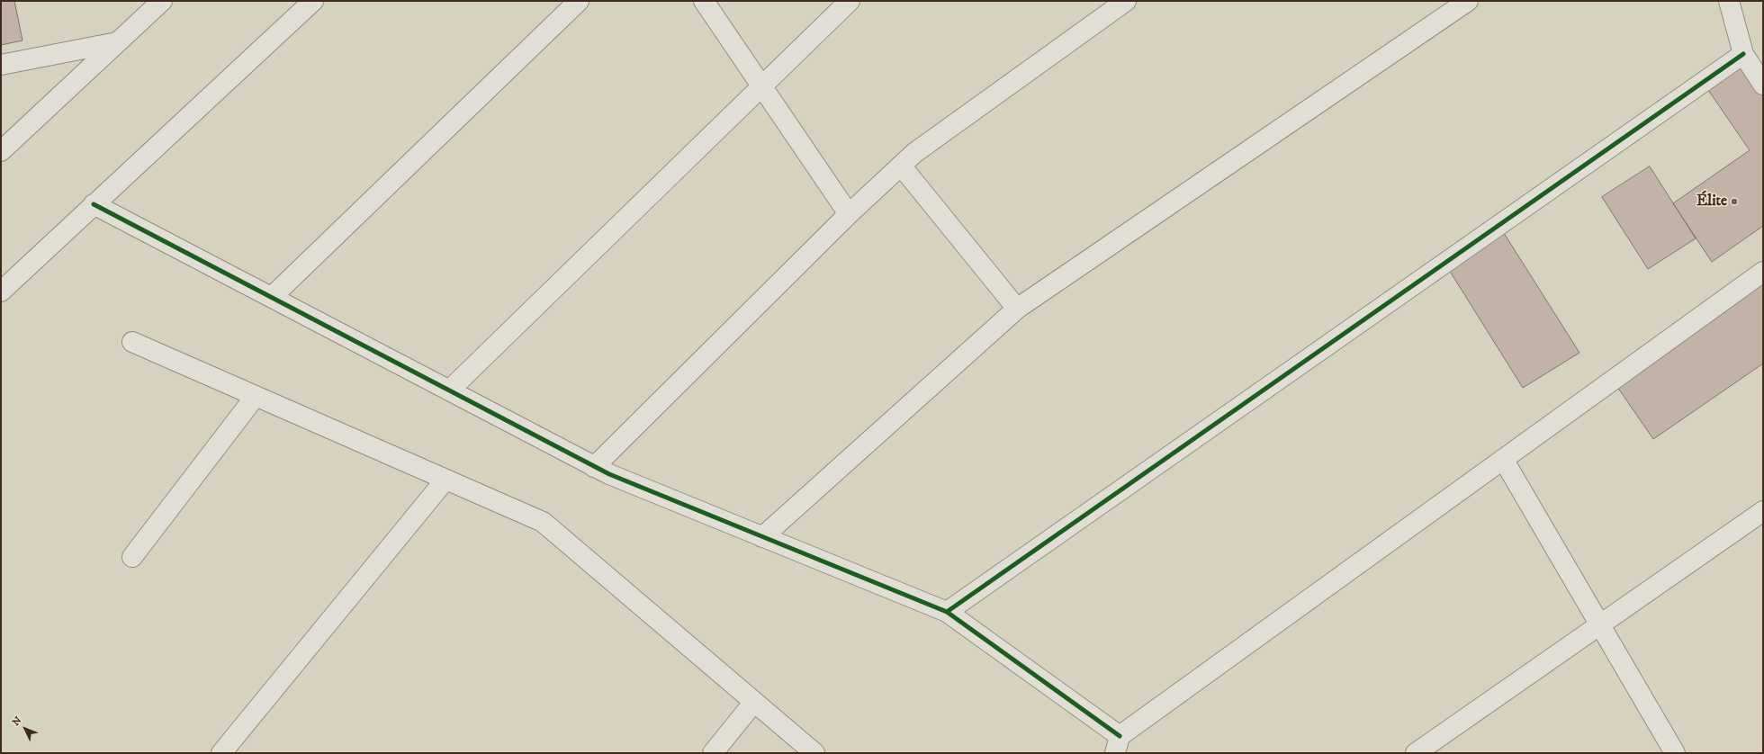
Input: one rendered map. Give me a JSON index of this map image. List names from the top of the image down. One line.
{"places":["Élite"],"north":"top left"}
